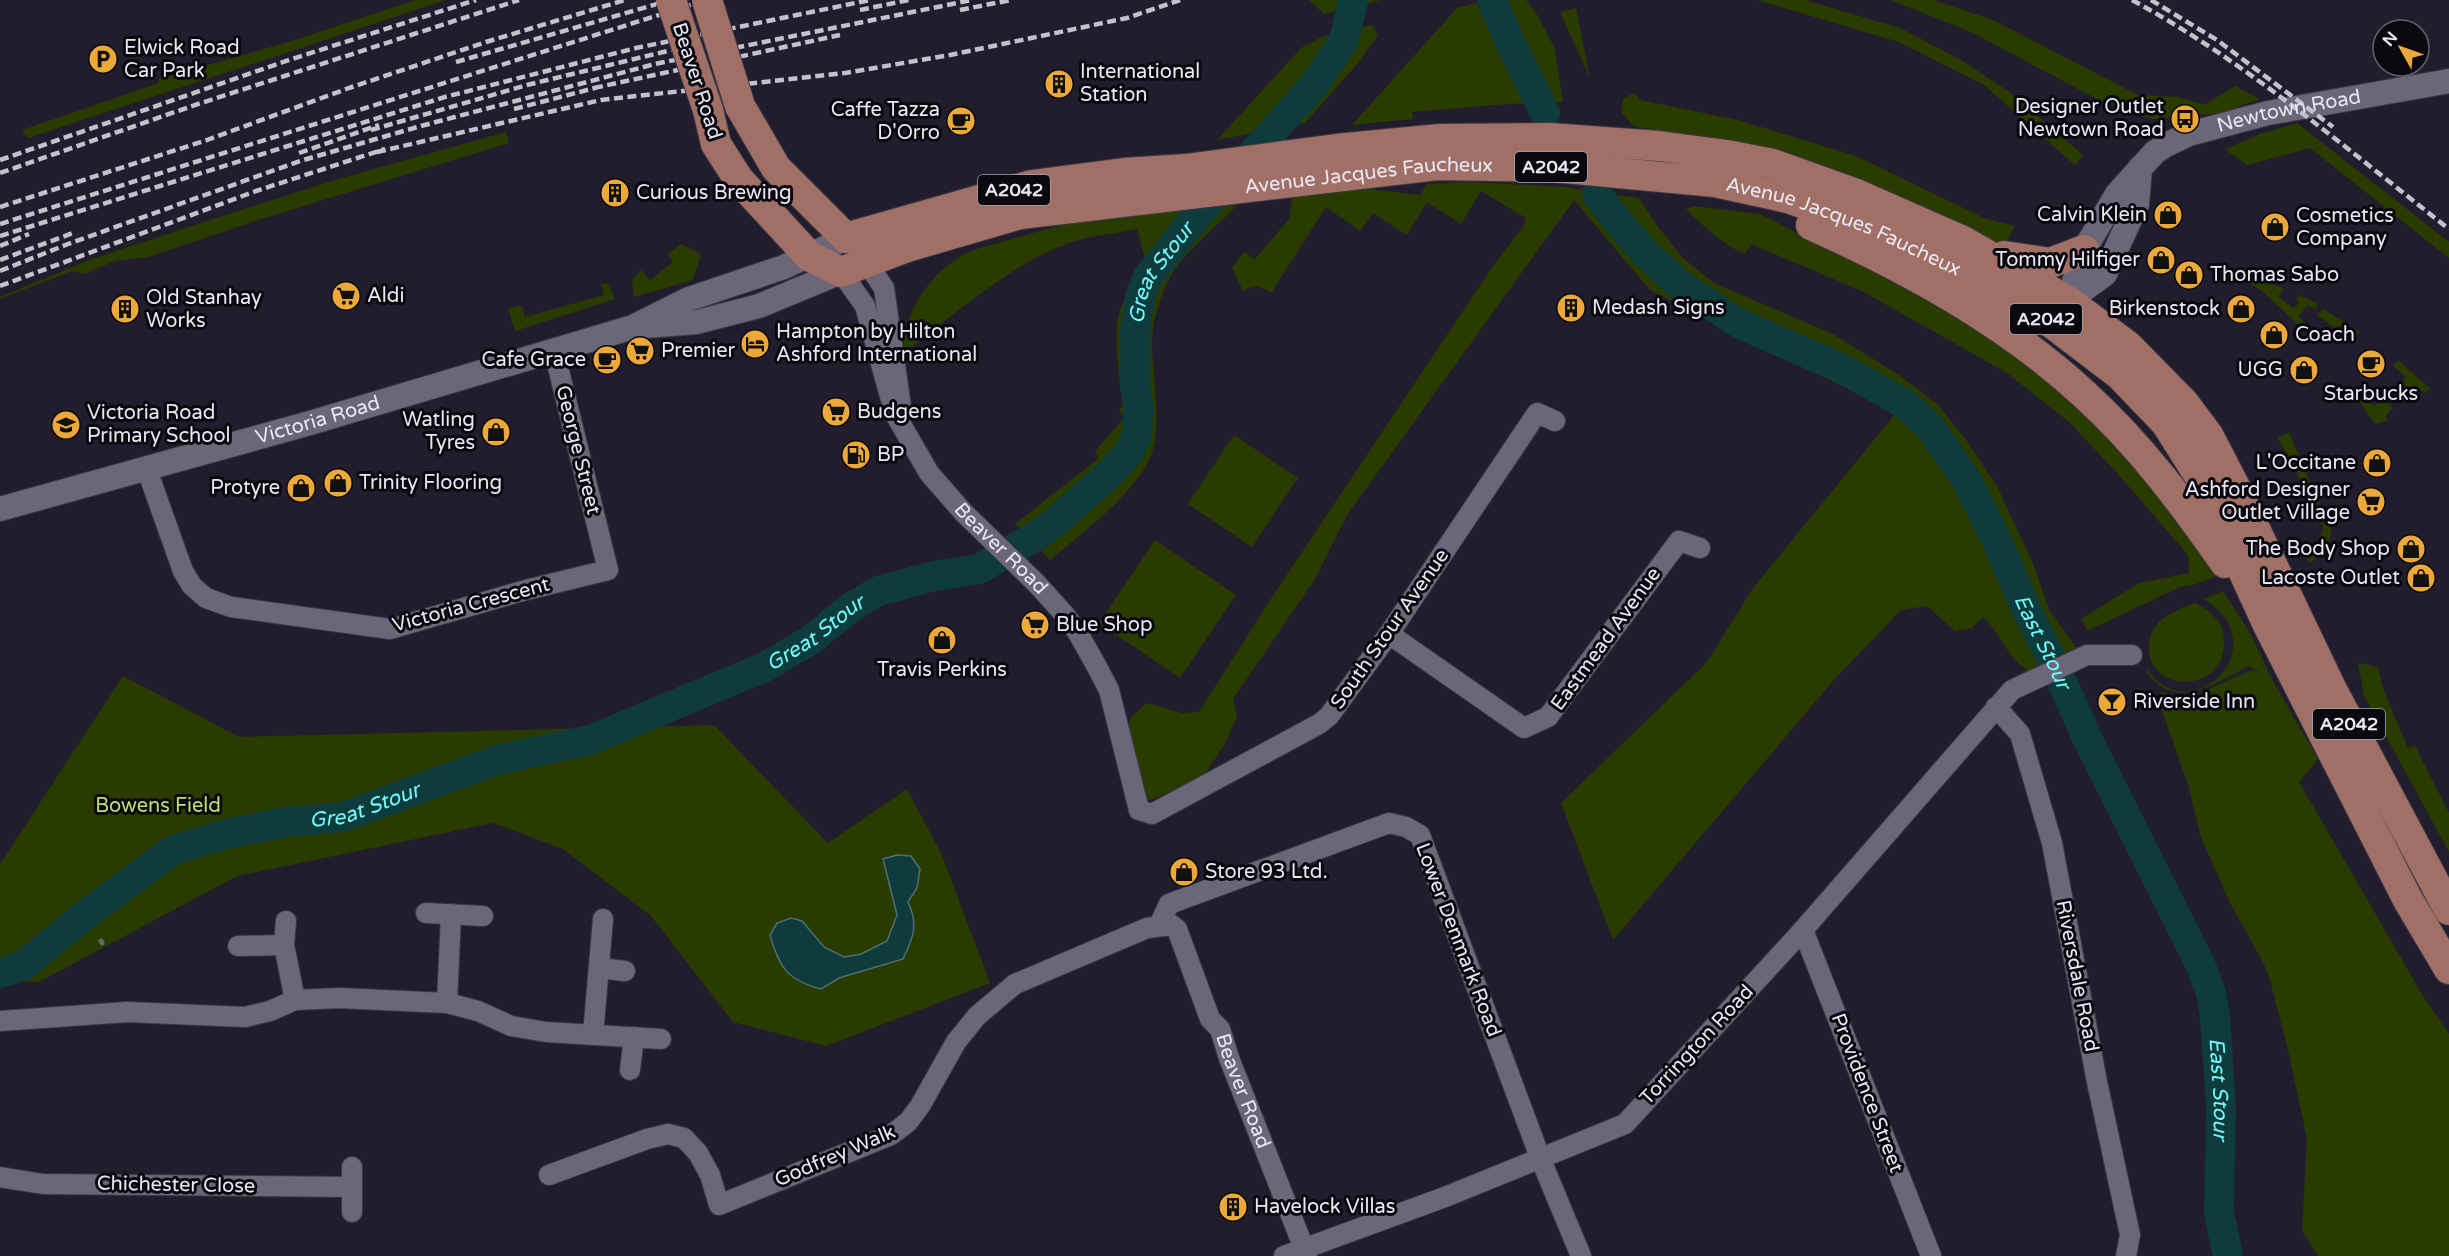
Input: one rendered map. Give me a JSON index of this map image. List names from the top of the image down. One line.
{"streets":{"main road":["Beaver Road","A2042","Avenue Jacques Faucheux"],"street":["Newtown Road","Victoria Road","George Street","Victoria Crescent","South Stour Avenue","Eastmead Avenue","Lower Denmark Road","Riversdale Road","Torrington Road","Providence Street","Godfrey Walk","Chichester Close"]},"crossings":[["Beaver Road","Avenue Jacques Faucheux"],["Beaver Road","Victoria Road"],["Beaver Road","South Stour Avenue"],["Beaver Road","Lower Denmark Road"],["Beaver Road","Torrington Road"],["Beaver Road","Godfrey Walk"],["Newtown Road","Avenue Jacques Faucheux"],["Avenue Jacques Faucheux","Victoria Road"],["Victoria Road","George Street"],["Victoria Road","Victoria Crescent"],["George Street","Victoria Crescent"],["South Stour Avenue","Eastmead Avenue"],["Lower Denmark Road","Torrington Road"],["Lower Denmark Road","Godfrey Walk"],["Riversdale Road","Torrington Road"],["Torrington Road","Providence Street"]],"water":["Great Stour","East Stour"],"parks":["Bowens Field"],"places":{"parking":["Elwick Road Car Park"],"building":["International Station","Curious Brewing","Medash Signs","Old Stanhay Works","Havelock Villas"],"bus stop":["Designer Outlet Newtown Road"],"cafe":["Caffe Tazza D'Orro","Cafe Grace","Starbucks"],"shop":["Calvin Klein","Cosmetics Company","Tommy Hilfiger","Thomas Sabo","Birkenstock","Coach","UGG","Watling Tyres","L'Occitane","Trinity Flooring","Protyre","The Body Shop","Lacoste Outlet","Travis Perkins","Store 93 Ltd."],"supermarket":["Aldi","Premier","Budgens","Ashford Designer Outlet Village","Blue Shop"],"hotel":["Hampton by Hilton Ashford International"],"school or university":["Victoria Road Primary School"],"fuel station":["BP"],"bar":["Riverside Inn"]},"north":"top left"}
